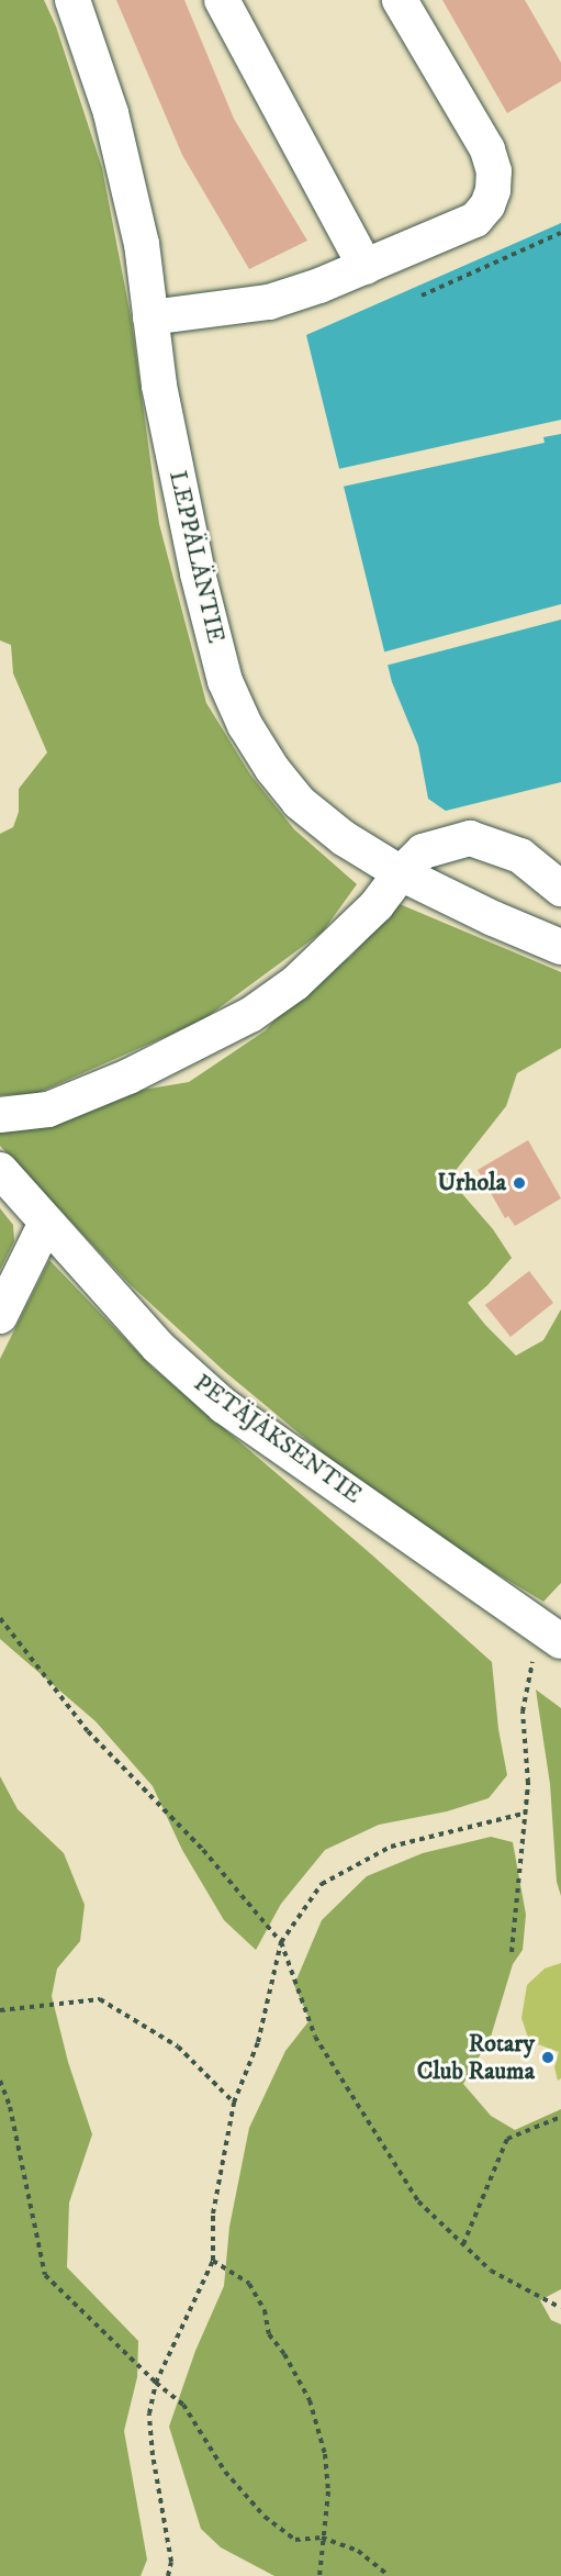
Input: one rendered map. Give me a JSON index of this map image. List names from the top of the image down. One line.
{"streets":{"street":["LEPPÄLÄNTIE","PETÄJÄKSENTIE"]},"places":["Urhola","Rotary Club Rauma"]}
